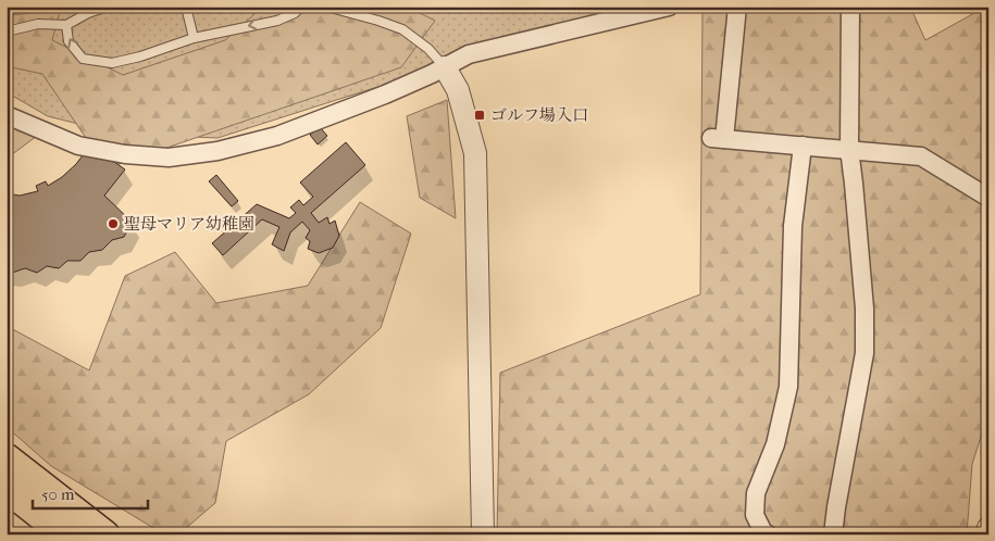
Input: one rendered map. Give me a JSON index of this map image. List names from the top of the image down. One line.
{"places":{"transit":["ゴルフ場入口"],"other":["聖母マリア幼稚園"]},"scale_bar":"50 m"}
